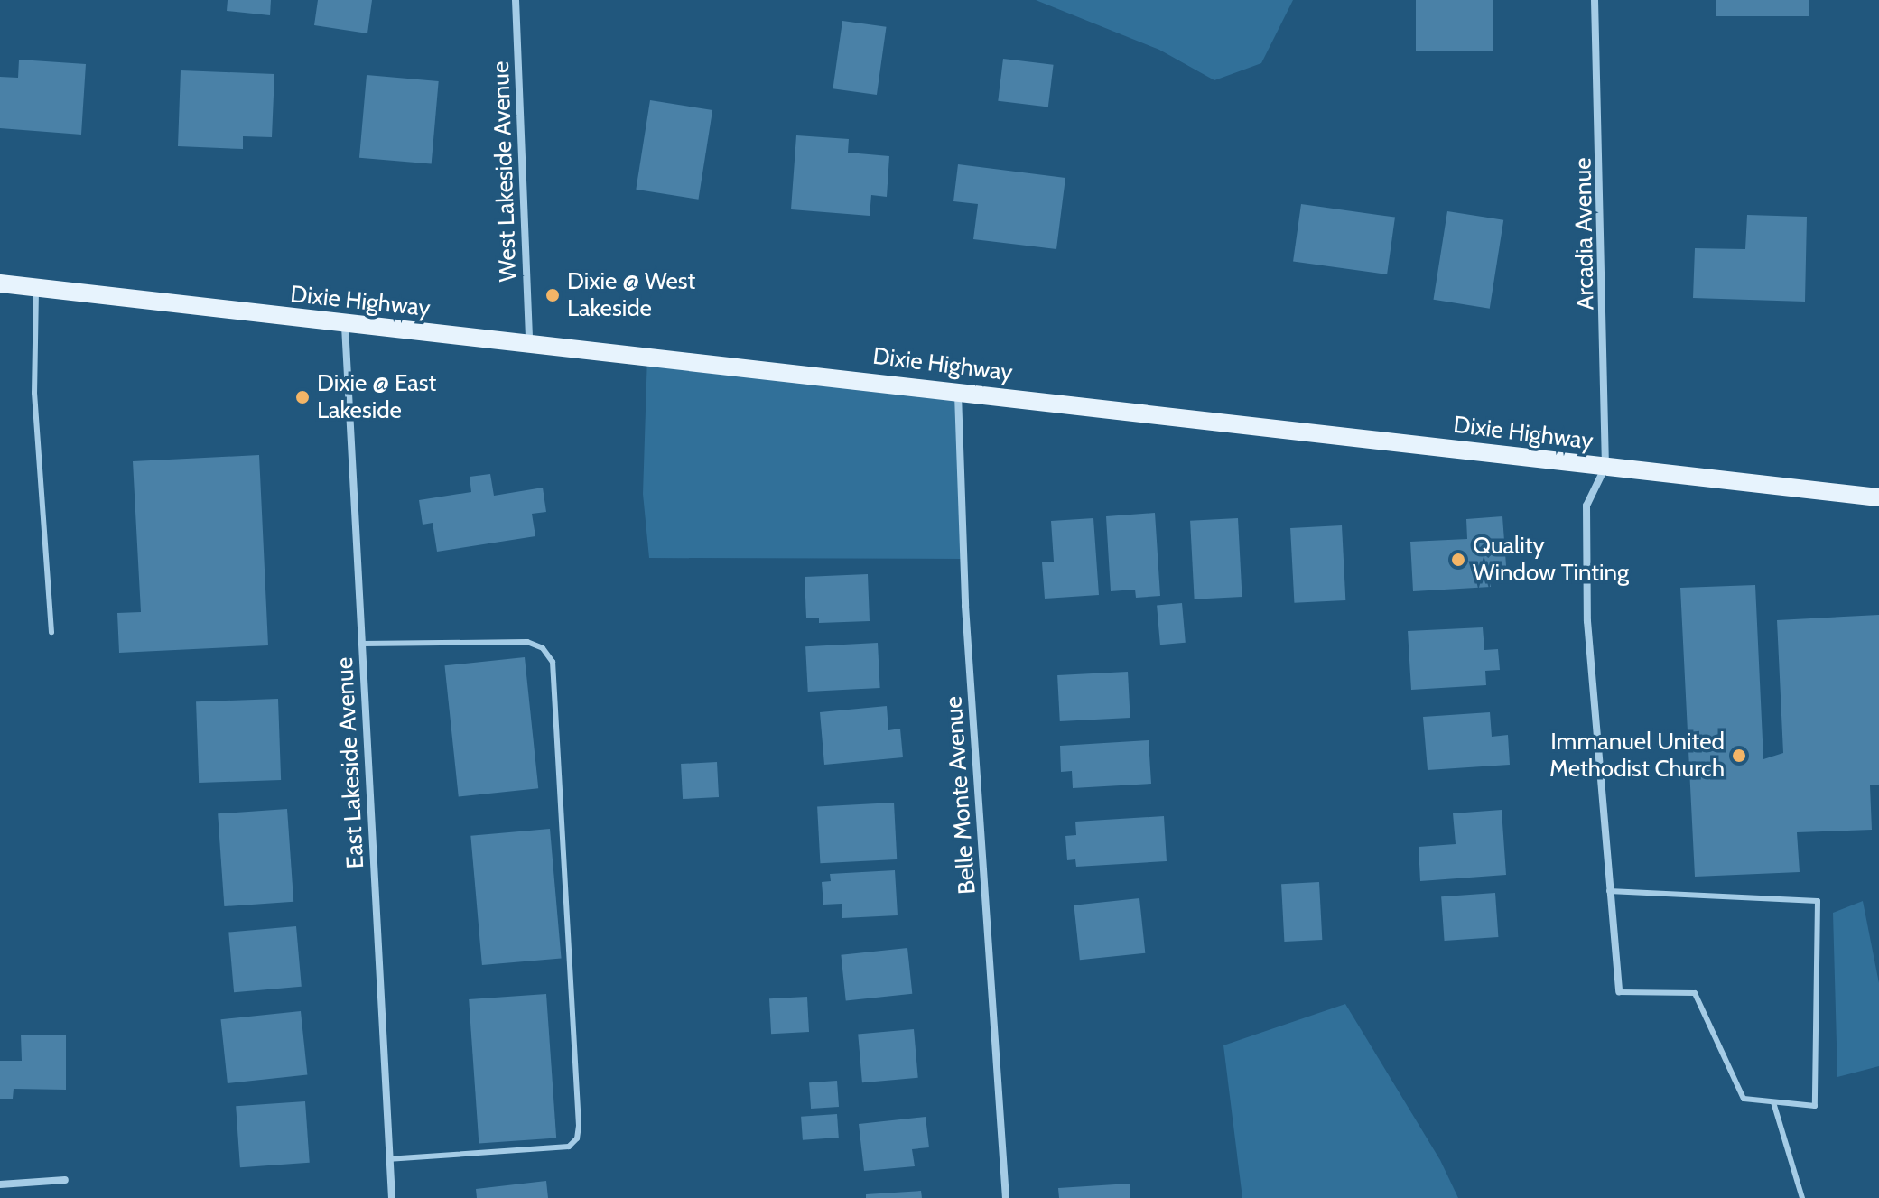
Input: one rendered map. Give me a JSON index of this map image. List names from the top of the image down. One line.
{"streets":{"main road":["Dixie Highway"],"street":["West Lakeside Avenue","Arcadia Avenue","East Lakeside Avenue","Belle Monte Avenue"]},"crossings":[["West Lakeside Avenue","Dixie Highway"],["Arcadia Avenue","Dixie Highway"],["Dixie Highway","East Lakeside Avenue"],["Dixie Highway","Belle Monte Avenue"]],"places":["Dixie @ West Lakeside","Dixie @ East Lakeside","Quality Window Tinting","Immanuel United Methodist Church"]}
